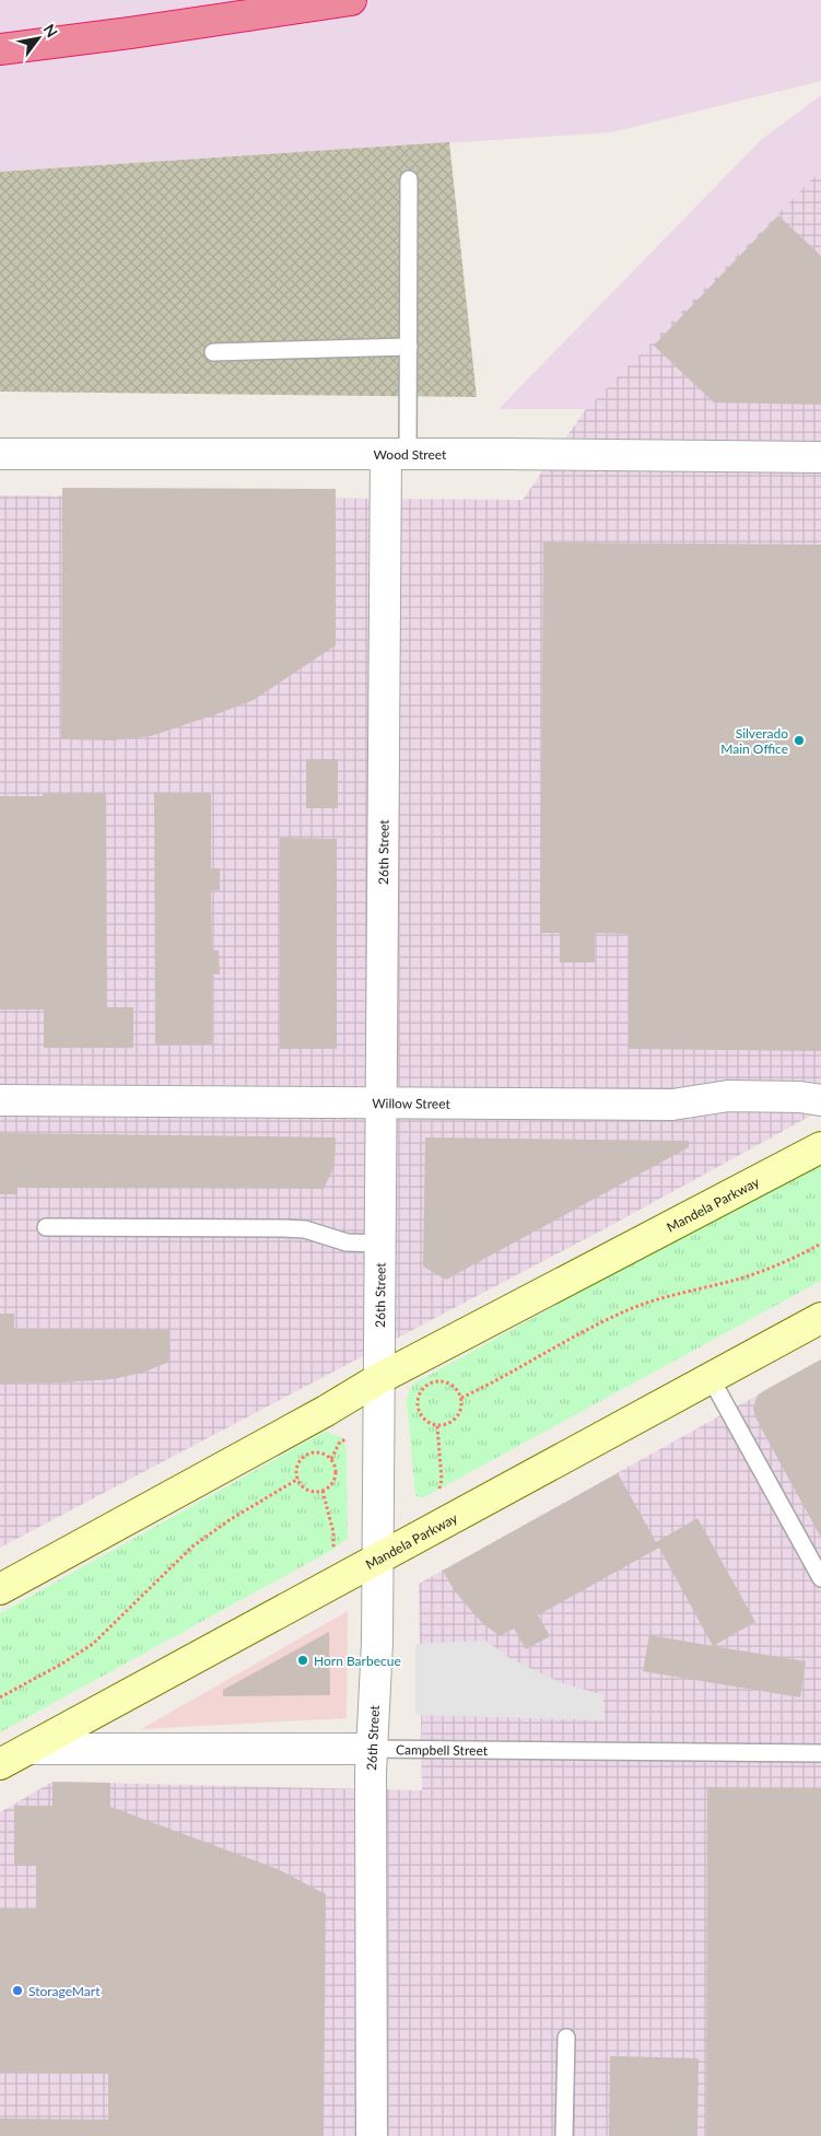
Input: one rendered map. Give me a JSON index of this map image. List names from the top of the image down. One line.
{"streets":{"main road":["Mandela Parkway"],"street":["Wood Street","26th Street","Willow Street","Campbell Street"]},"crossings":[["Wood Street","26th Street"],["26th Street","Willow Street"],["26th Street","Mandela Parkway"],["26th Street","Campbell Street"],["Mandela Parkway","Campbell Street"]],"places":["Silverado Main Office","Horn Barbecue","StorageMart"],"north":"top right"}
